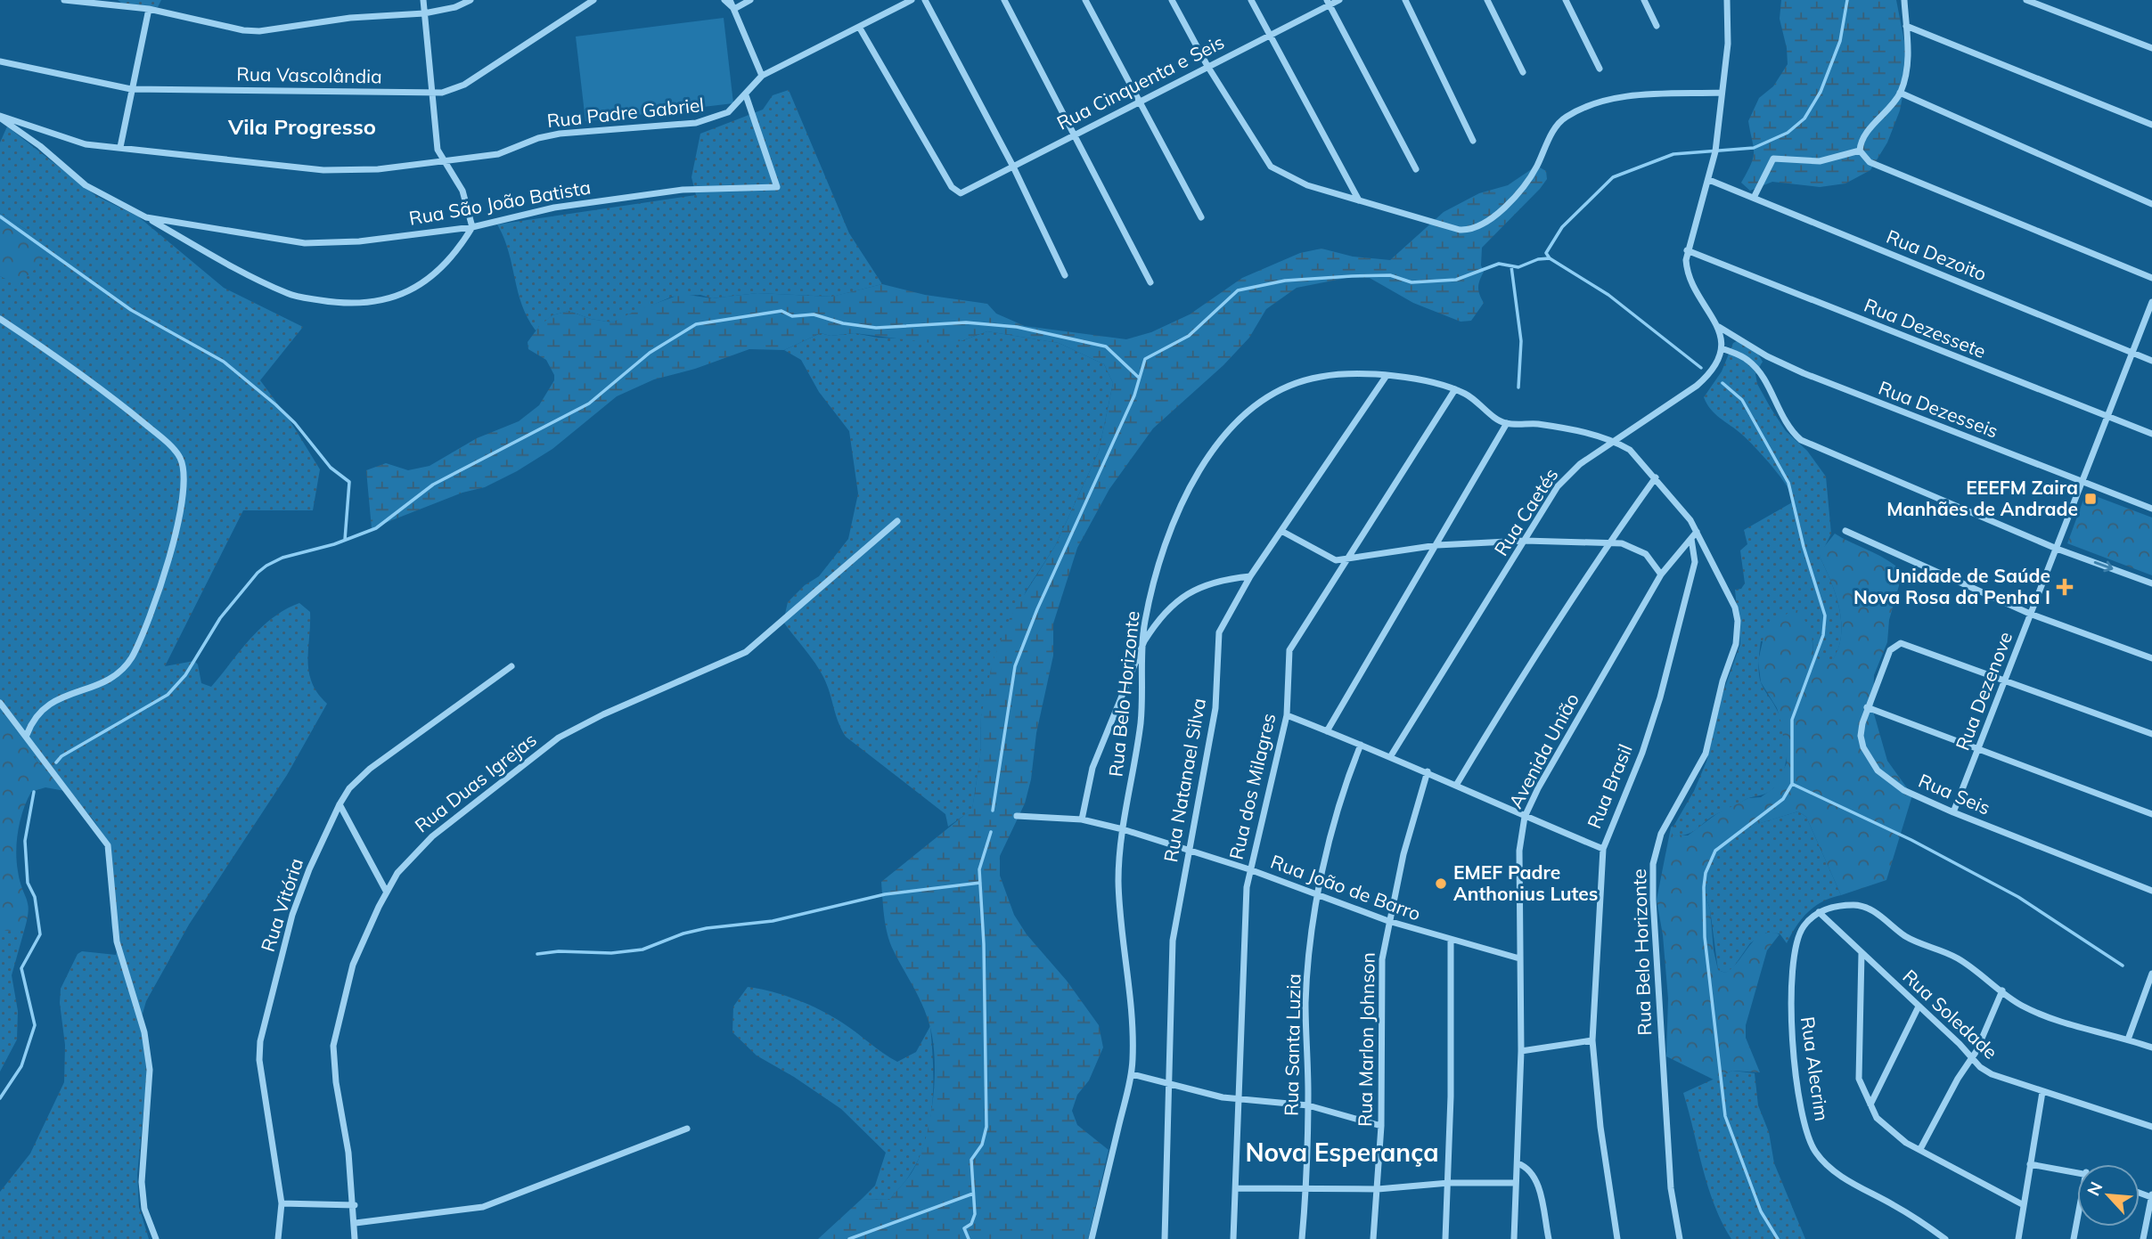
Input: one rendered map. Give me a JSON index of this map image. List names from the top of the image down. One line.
{"streets":{"street":["Rua Vascolândia","Rua Cinquenta e Seis","Rua Padre Gabriel","Rua São João Batista","Rua Dezoito","Rua Dezessete","Rua Dezesseis","Rua Caetés","Rua Dezenove","Rua Belo Horizonte","Avenida União","Rua Natanael Silva","Rua Duas Igrejas","Rua dos Milagres","Rua Brasil","Rua Seis","Rua João de Barro","Rua Vitória","Rua Soledade","Rua Marlon Johnson","Rua Santa Luzia","Rua Alecrim"]},"crossings":[["Rua Padre Gabriel","Rua São João Batista"],["Rua Dezoito","Rua Dezenove"],["Rua Dezessete","Rua Dezenove"],["Rua Dezesseis","Rua Dezenove"],["Rua Caetés","Rua Belo Horizonte"],["Rua Dezenove","Rua Seis"],["Rua Belo Horizonte","Avenida União"],["Rua Belo Horizonte","Rua Natanael Silva"],["Rua Belo Horizonte","Rua dos Milagres"],["Rua Belo Horizonte","Rua João de Barro"],["Avenida União","Rua Brasil"],["Avenida União","Rua João de Barro"],["Rua Natanael Silva","Rua João de Barro"],["Rua dos Milagres","Rua João de Barro"],["Rua João de Barro","Rua Marlon Johnson"],["Rua João de Barro","Rua Santa Luzia"],["Rua Soledade","Rua Alecrim"]],"districts":["Vila Progresso","Nova Esperança"],"places":{"transit":["EEEFM Zaira Manhães de Andrade"],"health":["Unidade de Saúde Nova Rosa da Penha I"],"other":["EMEF Padre Anthonius Lutes"]},"north":"top left"}
